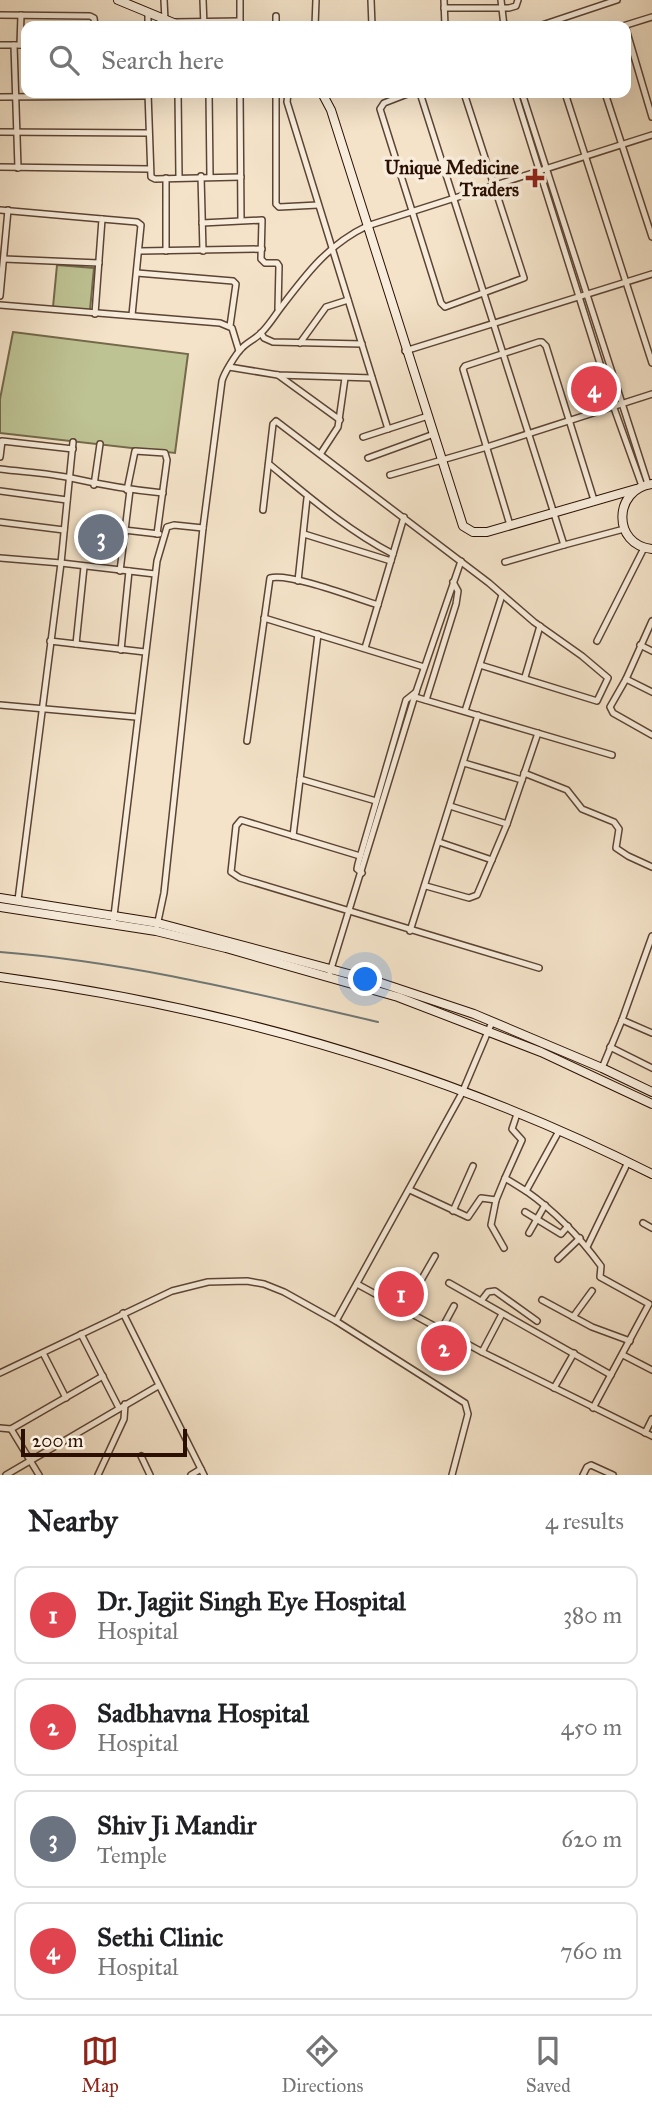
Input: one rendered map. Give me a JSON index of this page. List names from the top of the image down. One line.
{"places":{"health":["Unique Medicine Traders"]},"scale_bar":"200 m","page":{"search":"Search here","pins":["4","3","1","2"],"scale":"200 m","heading":["Nearby","4 results"],"list":[{"mark":"1","name":"Dr. Jagjit Singh Eye Hospital","note":"Hospital","value":"380 m"},{"mark":"2","name":"Sadbhavna Hospital","note":"Hospital","value":"450 m"},{"mark":"3","name":"Shiv Ji Mandir","note":"Temple","value":"620 m"},{"mark":"4","name":"Sethi Clinic","note":"Hospital","value":"760 m"}],"nav":["Map","Directions","Saved"]}}
